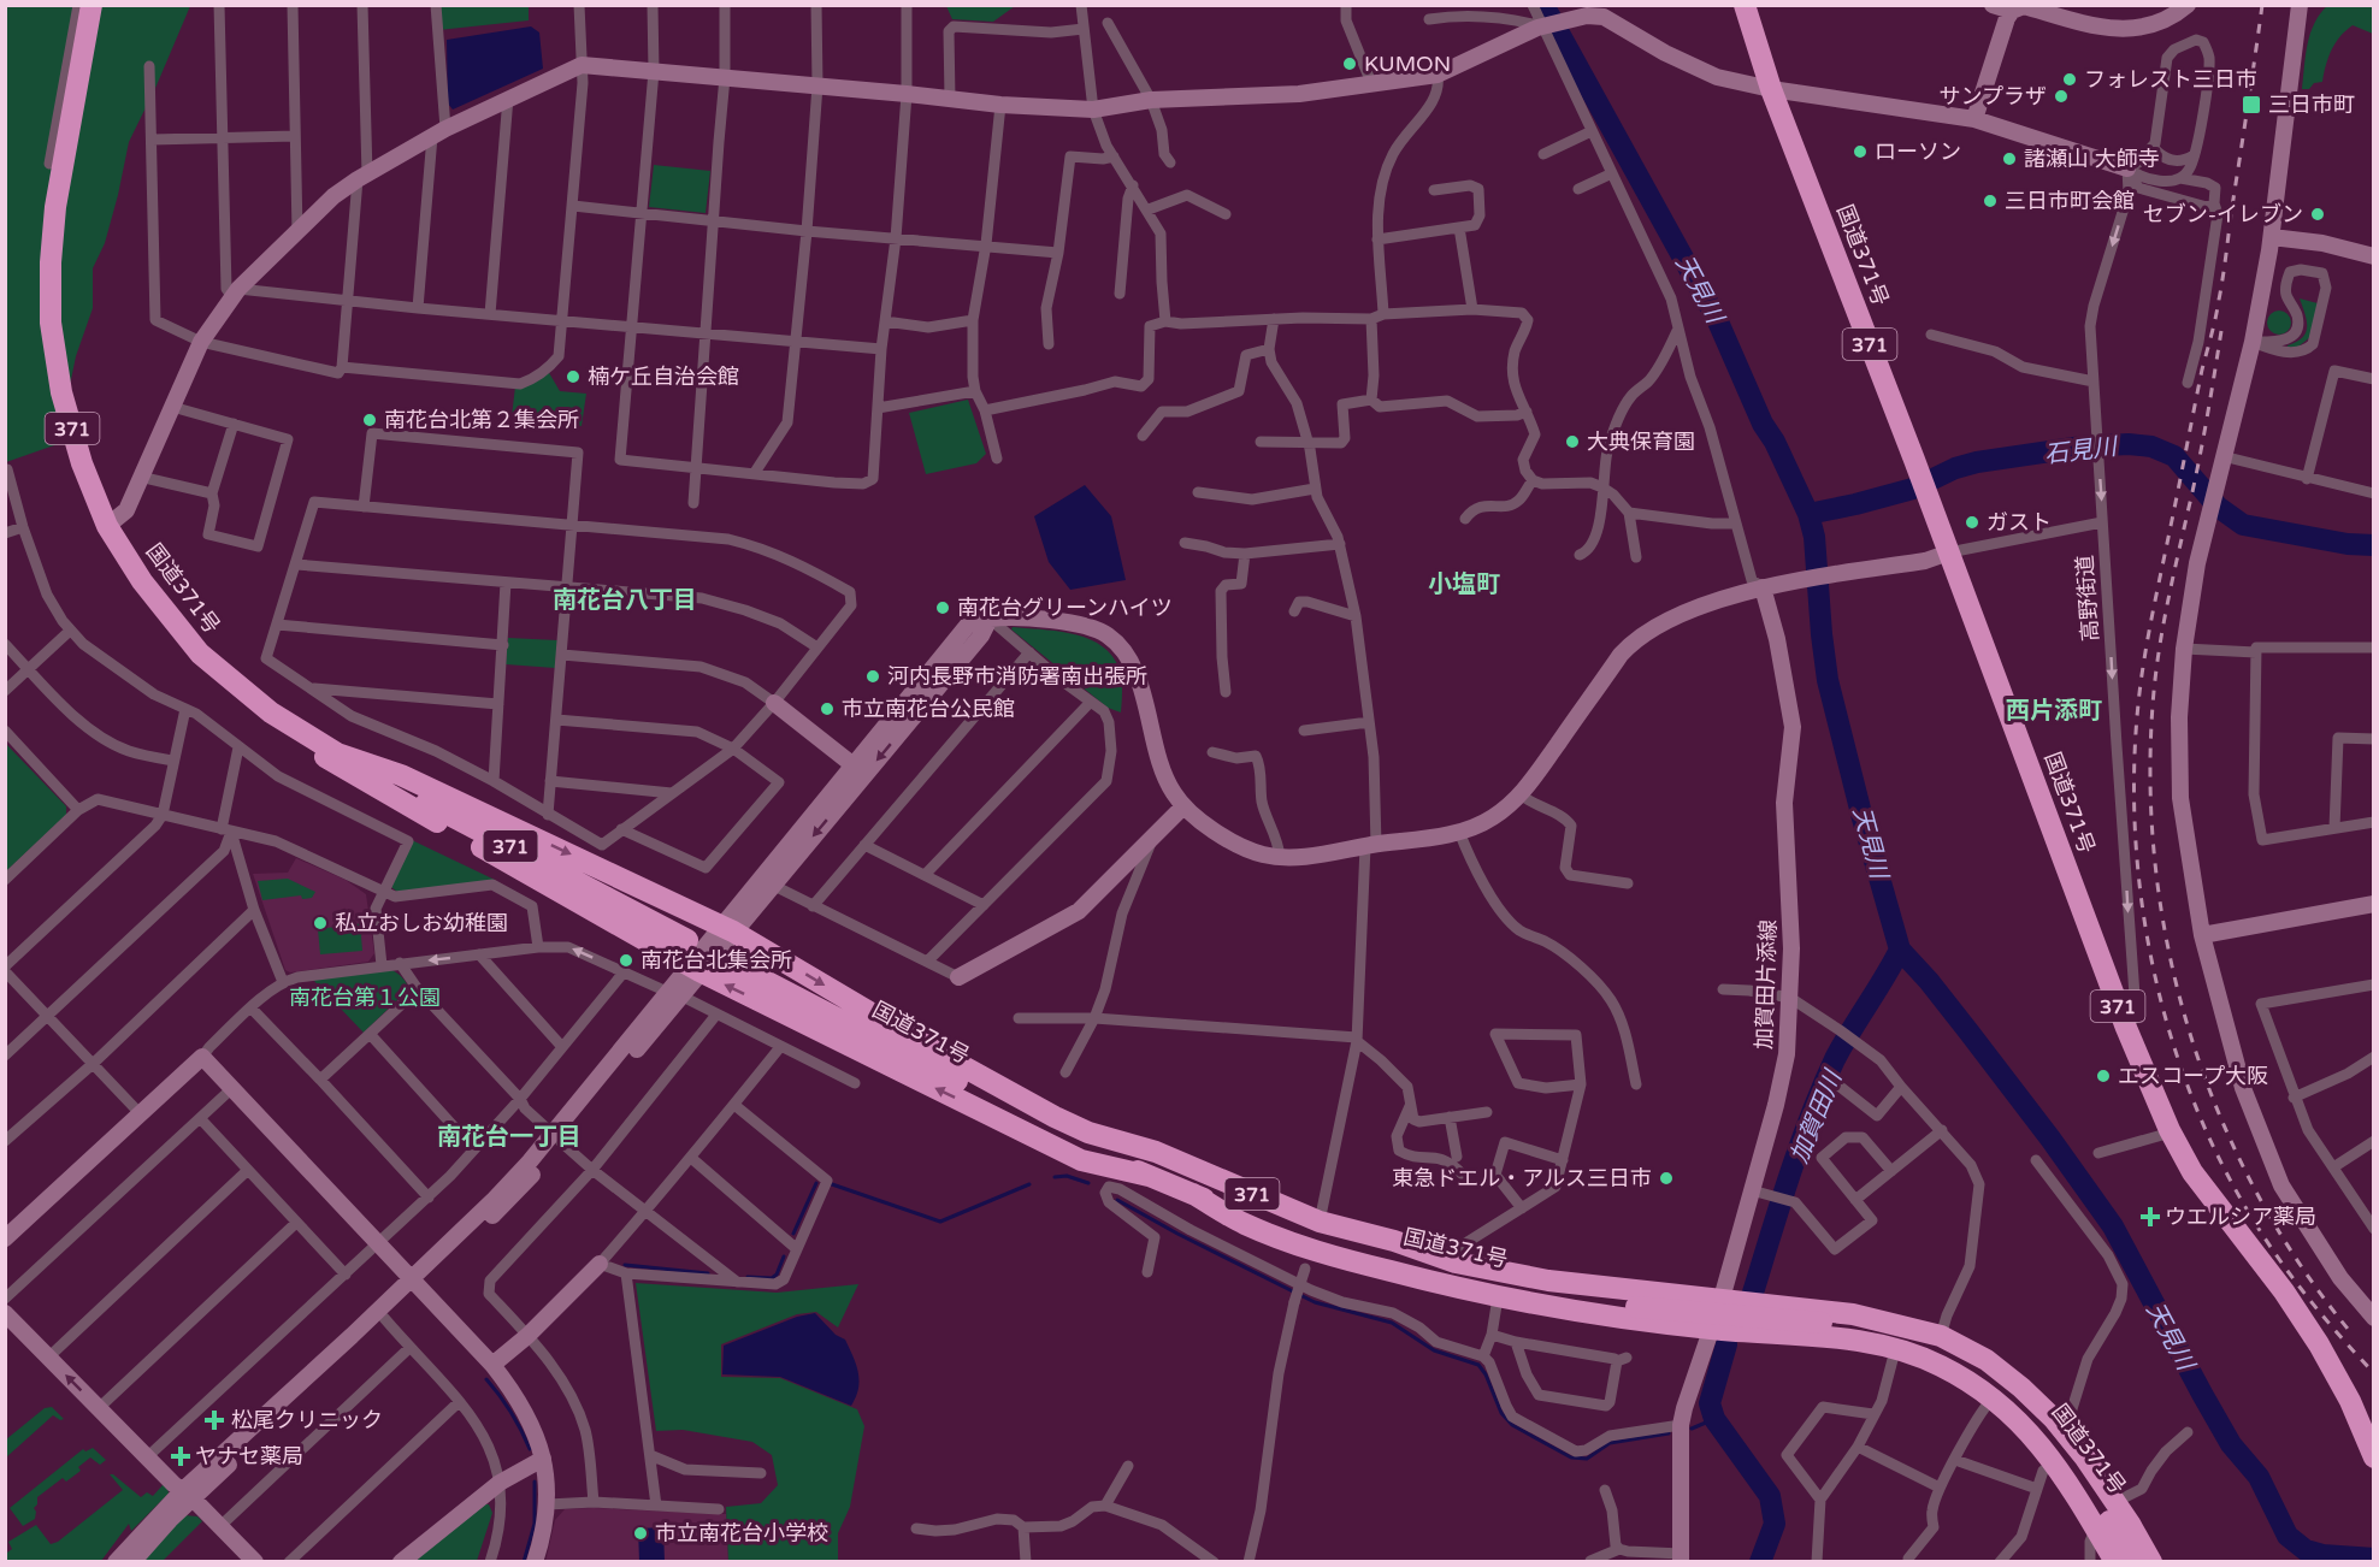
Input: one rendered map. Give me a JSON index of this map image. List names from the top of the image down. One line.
{"streets":{"highway":["国道371号","371"],"street":["高野街道","加賀田片添線"]},"crossings":[["国道371号","371"],["国道371号","高野街道"],["371","加賀田片添線"]],"districts":["小塩町","南花台八丁目","西片添町","南花台一丁目"],"water":["天見川","石見川","加賀田川"],"parks":["南花台第１公園"],"places":{"other":["KUMON","フォレスト三日市","サンプラザ","ローソン","諸瀬山 大師寺","三日市町会館","セブン-イレブン","楠ケ丘自治会館","南花台北第２集会所","大典保育園","ガスト","南花台グリーンハイツ","河内長野市消防署南出張所","市立南花台公民館","私立おしお幼稚園","南花台北集会所","エスコープ大阪","東急ドエル・アルス三日市","市立南花台小学校"],"transit":["三日市町"],"health":["ウエルシア薬局","松尾クリニック","ヤナセ薬局"]}}
